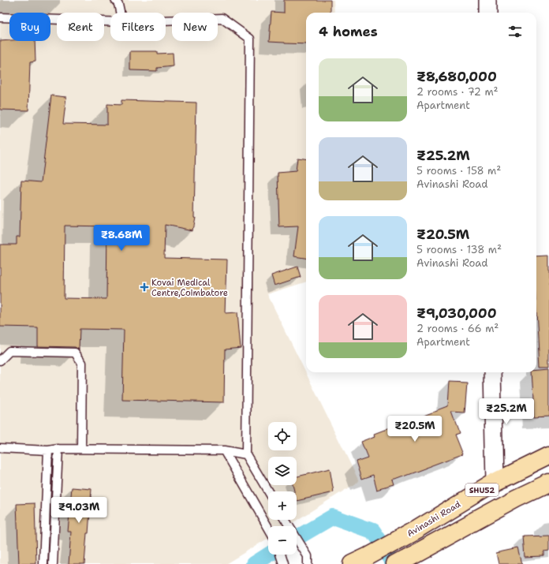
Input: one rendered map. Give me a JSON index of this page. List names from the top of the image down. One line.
{"streets":{"main road":["SHU52","Avinashi Road"]},"places":{"health":["Kovai Medical Centre,Coimbatore"]},"page":{"chip":["Buy","Rent","Filters","New"],"heading":"4 homes","list":[{"name":"₹8,680,000","note":"2 rooms · 72 m² · Apartment"},{"name":"₹25.2M","note":"5 rooms · 158 m² · Avinashi Road"},{"name":"₹20.5M","note":"5 rooms · 138 m² · Avinashi Road"},{"name":"₹9,030,000","note":"2 rooms · 66 m² · Apartment"}],"price":["₹8.68M","₹25.2M","₹20.5M","₹9.03M"],"map_buttons":["+","−"]}}
